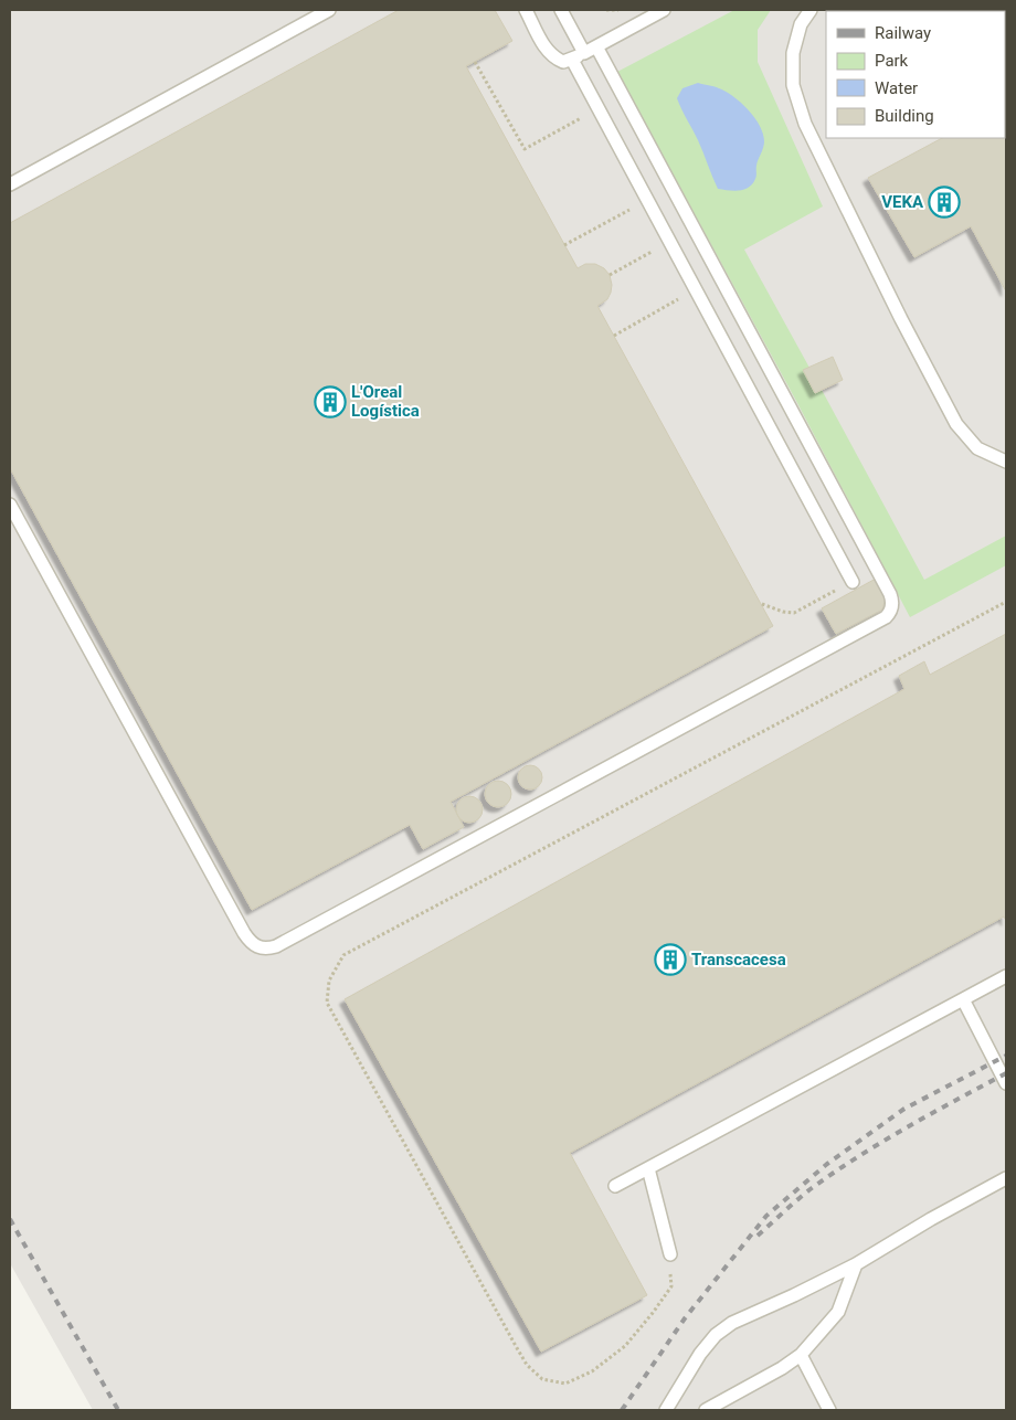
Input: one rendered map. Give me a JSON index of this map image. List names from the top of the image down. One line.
{"places":{"building":["VEKA","L'Oreal Logística","Transcacesa"]},"legend":["Railway","Park","Water","Building"]}
